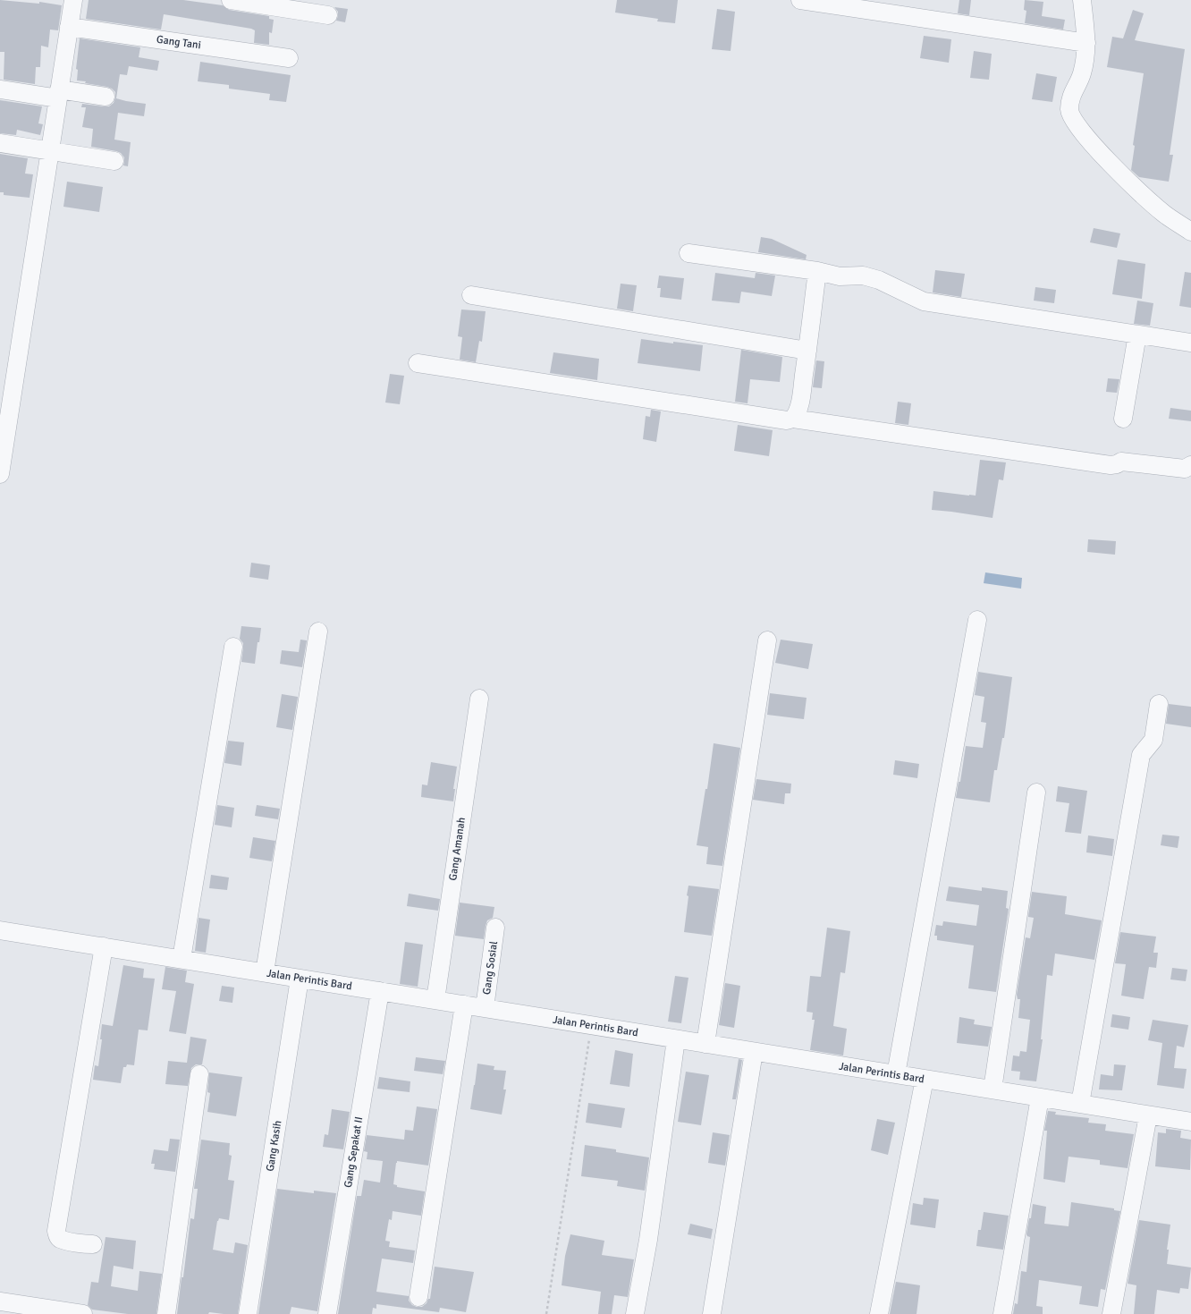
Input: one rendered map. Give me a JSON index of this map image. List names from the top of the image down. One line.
{"streets":{"street":["Gang Tani","Gang Amanah","Gang Sosial","Jalan Perintis Bard","Gang Kasih","Gang Sepakat II"]},"crossings":[["Gang Amanah","Jalan Perintis Bard"],["Gang Sosial","Jalan Perintis Bard"],["Jalan Perintis Bard","Gang Kasih"],["Jalan Perintis Bard","Gang Sepakat II"]]}
